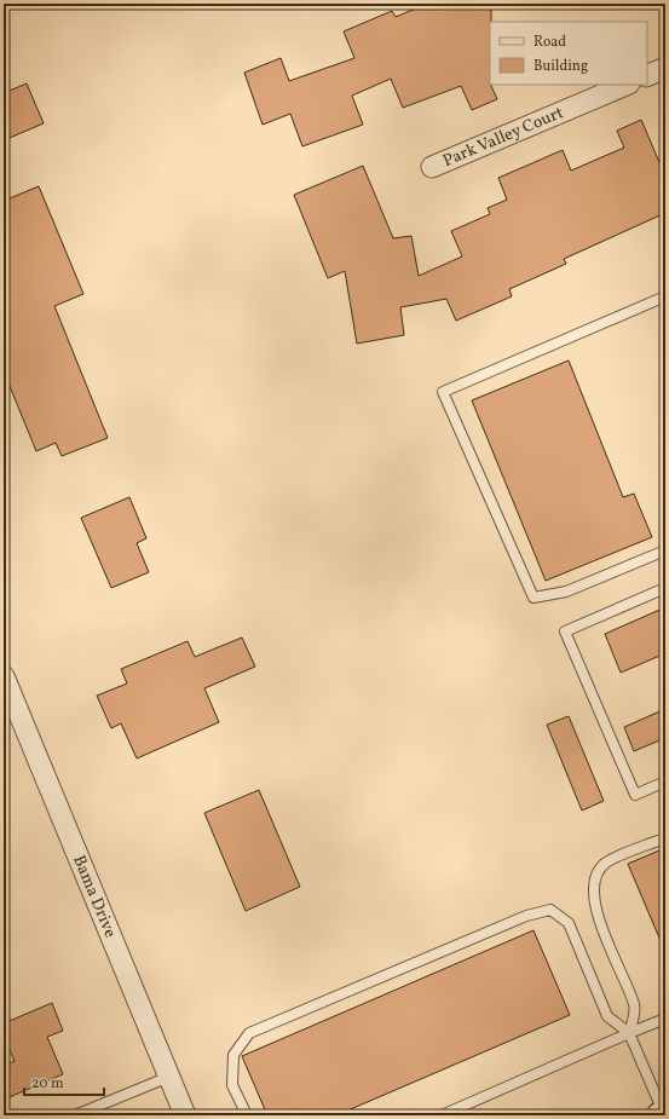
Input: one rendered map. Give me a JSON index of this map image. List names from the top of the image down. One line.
{"streets":{"street":["Park Valley Court","Bama Drive"]},"legend":["Road","Building"],"scale_bar":"20 m"}
